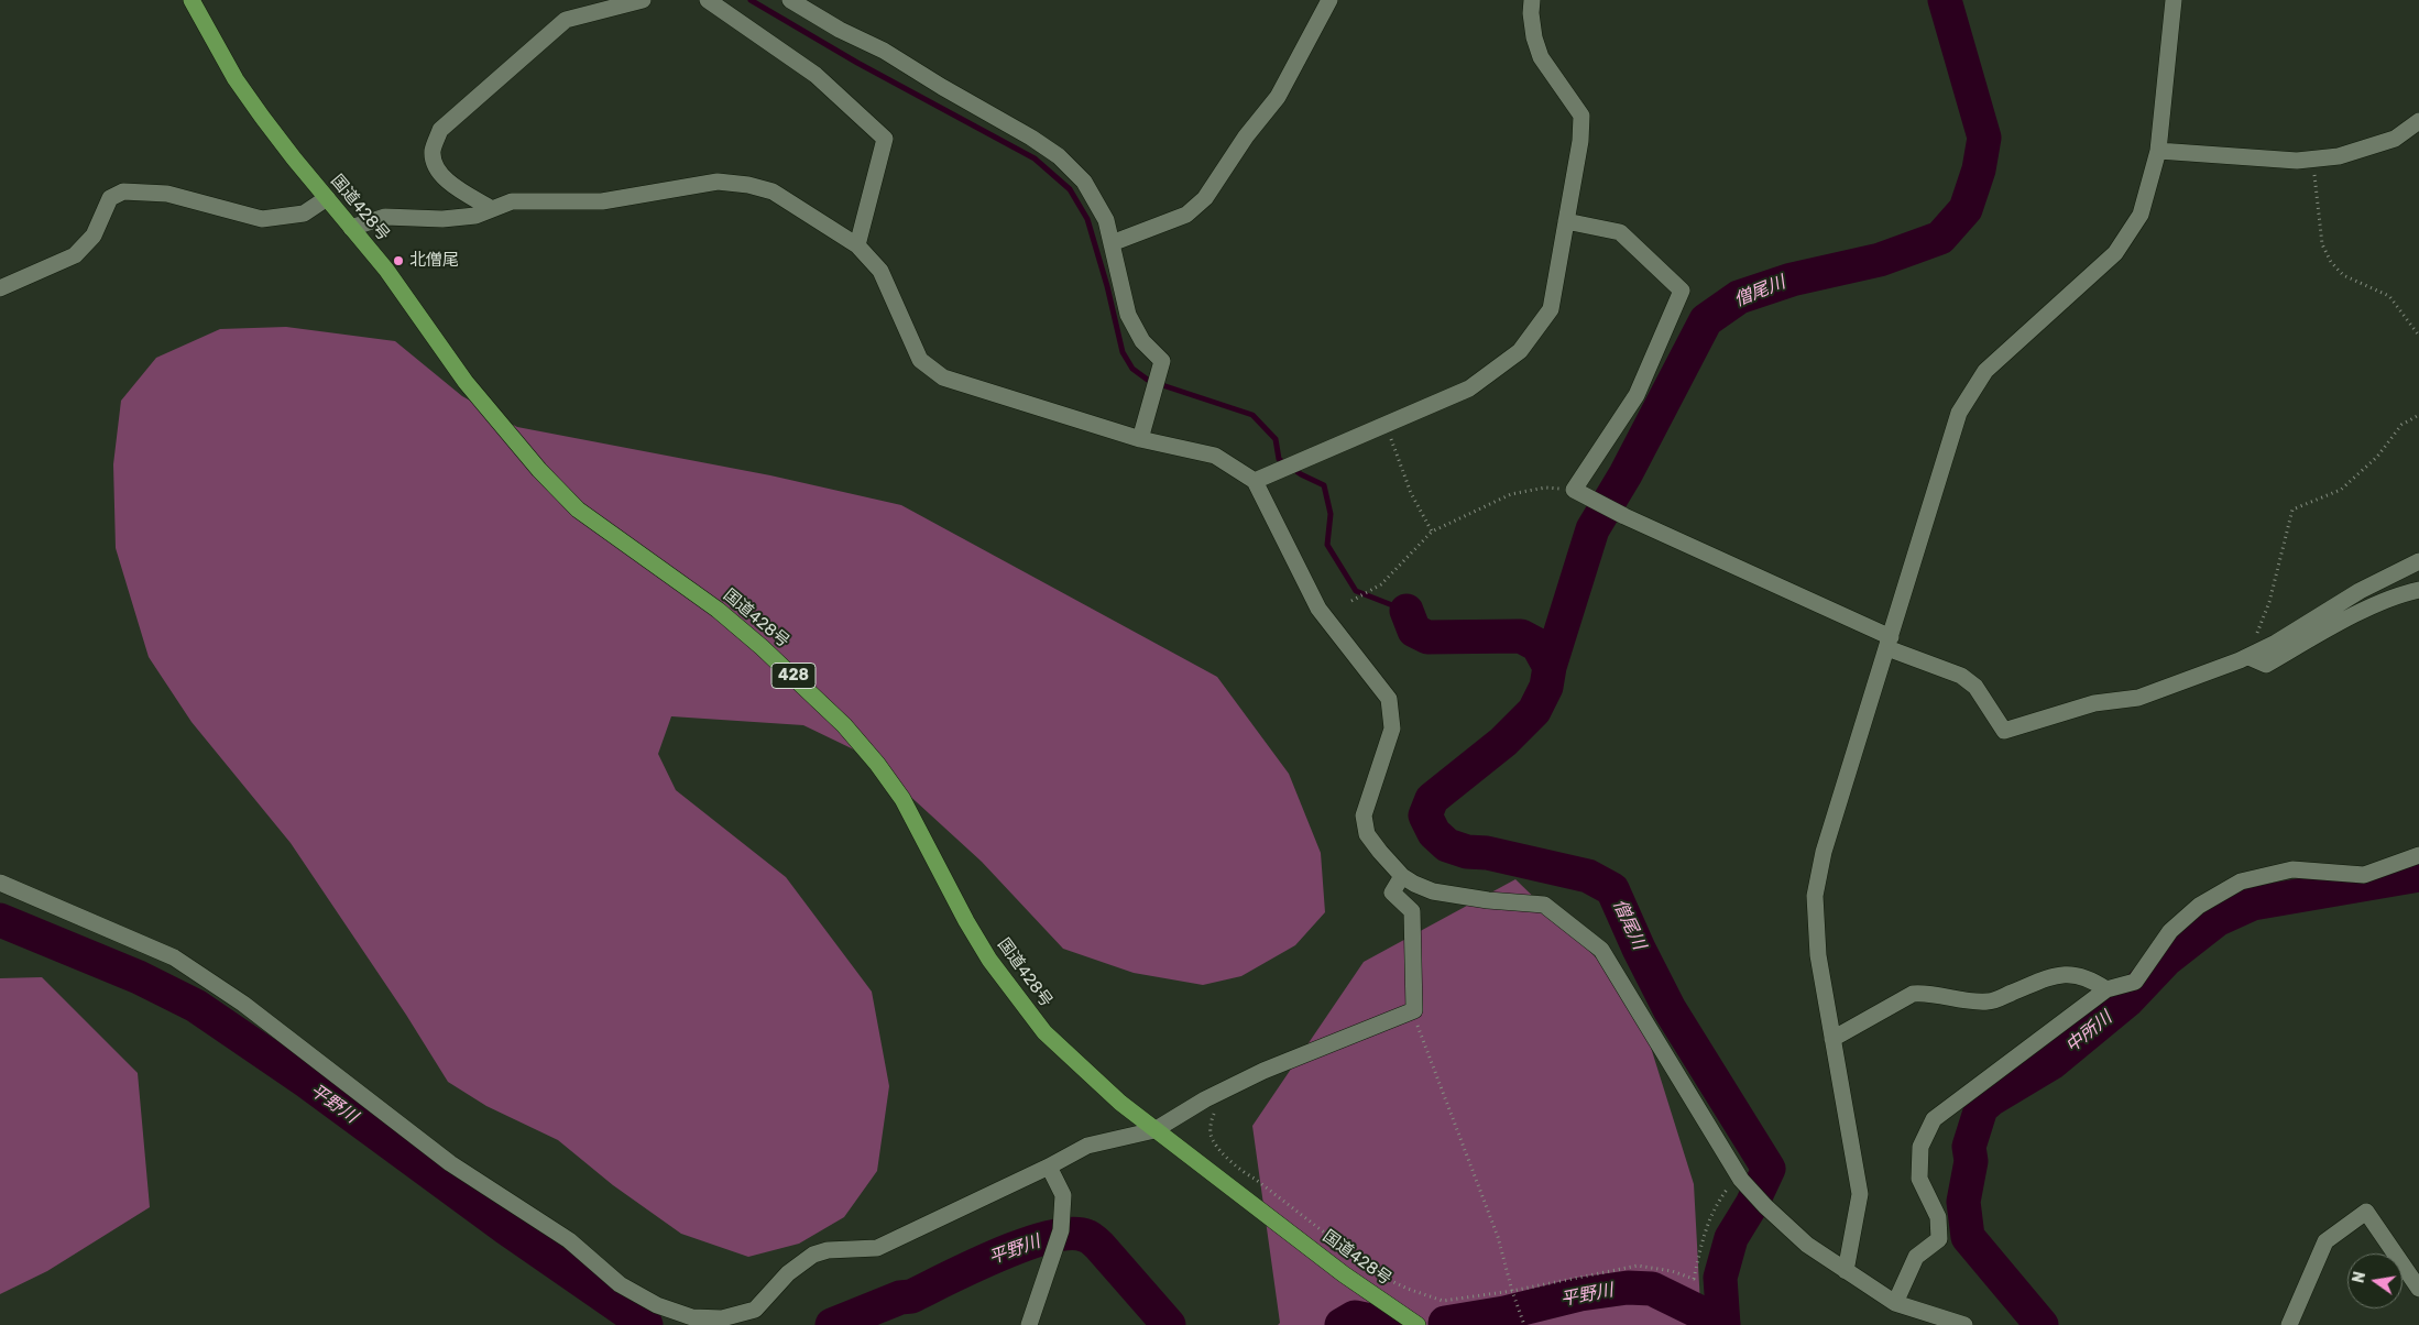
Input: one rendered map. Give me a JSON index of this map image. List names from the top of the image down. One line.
{"streets":{"highway":["国道428号","428"]},"water":["僧尾川","中所川","平野川"],"places":["北僧尾"],"north":"left"}
